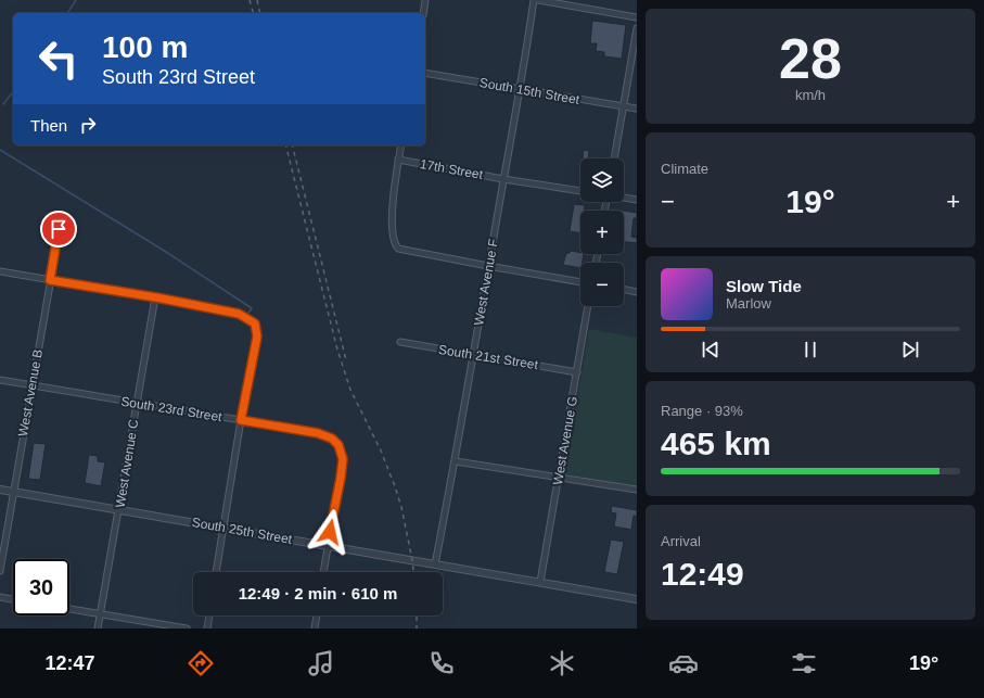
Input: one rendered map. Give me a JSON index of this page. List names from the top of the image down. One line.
{"streets":{"street":["South 15th Street","17th Street","West Avenue F","South 21st Street","West Avenue B","South 23rd Street","West Avenue G","West Avenue C","South 25th Street"]},"crossings":[["South 15th Street","West Avenue F"],["17th Street","West Avenue F"],["West Avenue F","South 21st Street"],["West Avenue F","South 25th Street"],["South 21st Street","West Avenue G"],["West Avenue B","South 23rd Street"],["West Avenue B","South 25th Street"],["South 23rd Street","West Avenue C"],["South 23rd Street","South 25th Street"],["West Avenue G","South 25th Street"],["West Avenue C","South 25th Street"]],"page":{"tile":[["28","km/h"],"Climate",["Range · 93%","465 km"],["Arrival","12:49"]],"turn":["100 m","South 23rd Street"],"then":"Then","map_buttons":["+","−"],"heat":["−","19°","+"],"song":["Slow Tide","Marlow"],"limit":"30","trip":"12:49 · 2 min · 610 m","tabs":["12:47","19°"]}}
